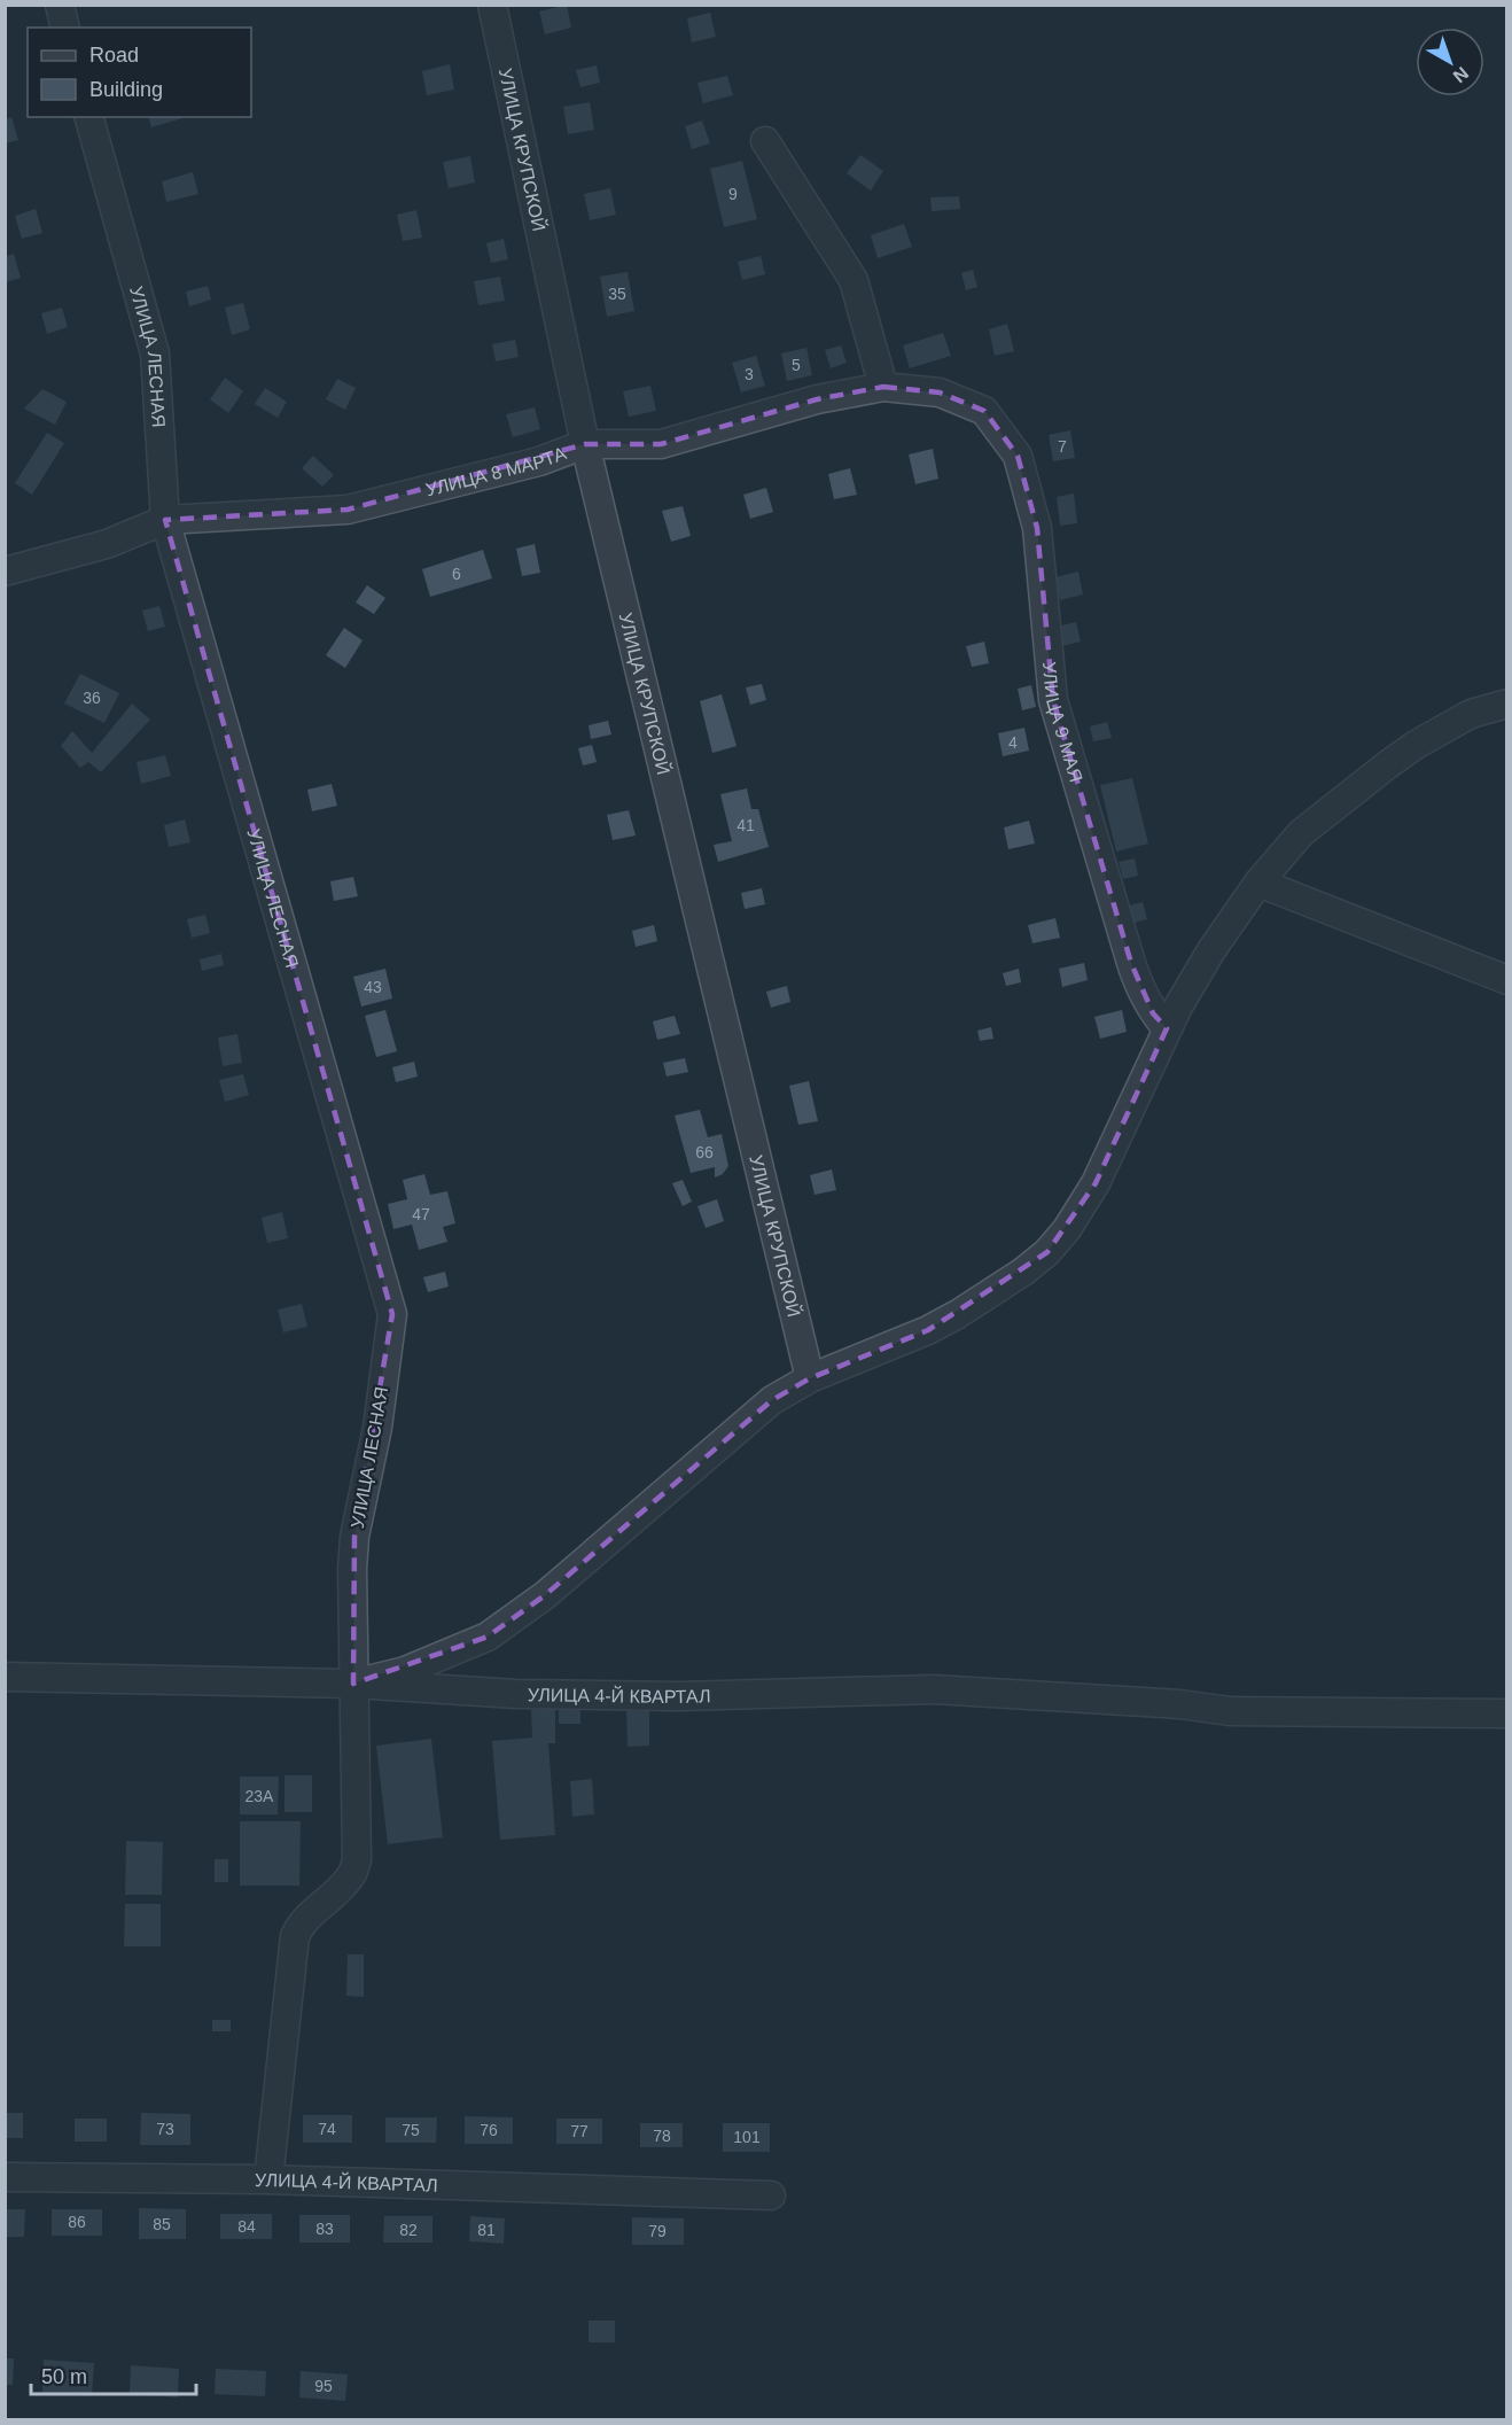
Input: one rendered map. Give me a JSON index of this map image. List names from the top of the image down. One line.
{"streets":{"street":["УЛИЦА КРУПСКОЙ","УЛИЦА ЛЕСНАЯ","УЛИЦА 8 МАРТА","УЛИЦА 9 МАЯ","УЛИЦА 4-Й КВАРТАЛ"]},"crossings":[["УЛИЦА КРУПСКОЙ","УЛИЦА 8 МАРТА"],["УЛИЦА ЛЕСНАЯ","УЛИЦА 8 МАРТА"],["УЛИЦА ЛЕСНАЯ","УЛИЦА 4-Й КВАРТАЛ"],["УЛИЦА 8 МАРТА","УЛИЦА 9 МАЯ"]],"house_numbers":["9","35","5","3","7","6","36","4","41","43","66","47","23А","73","74","75","76","77","78","101","86","85","84","83","82","81","79","95"],"legend":["Road","Building"],"scale_bar":"50 m","north":"bottom right"}
